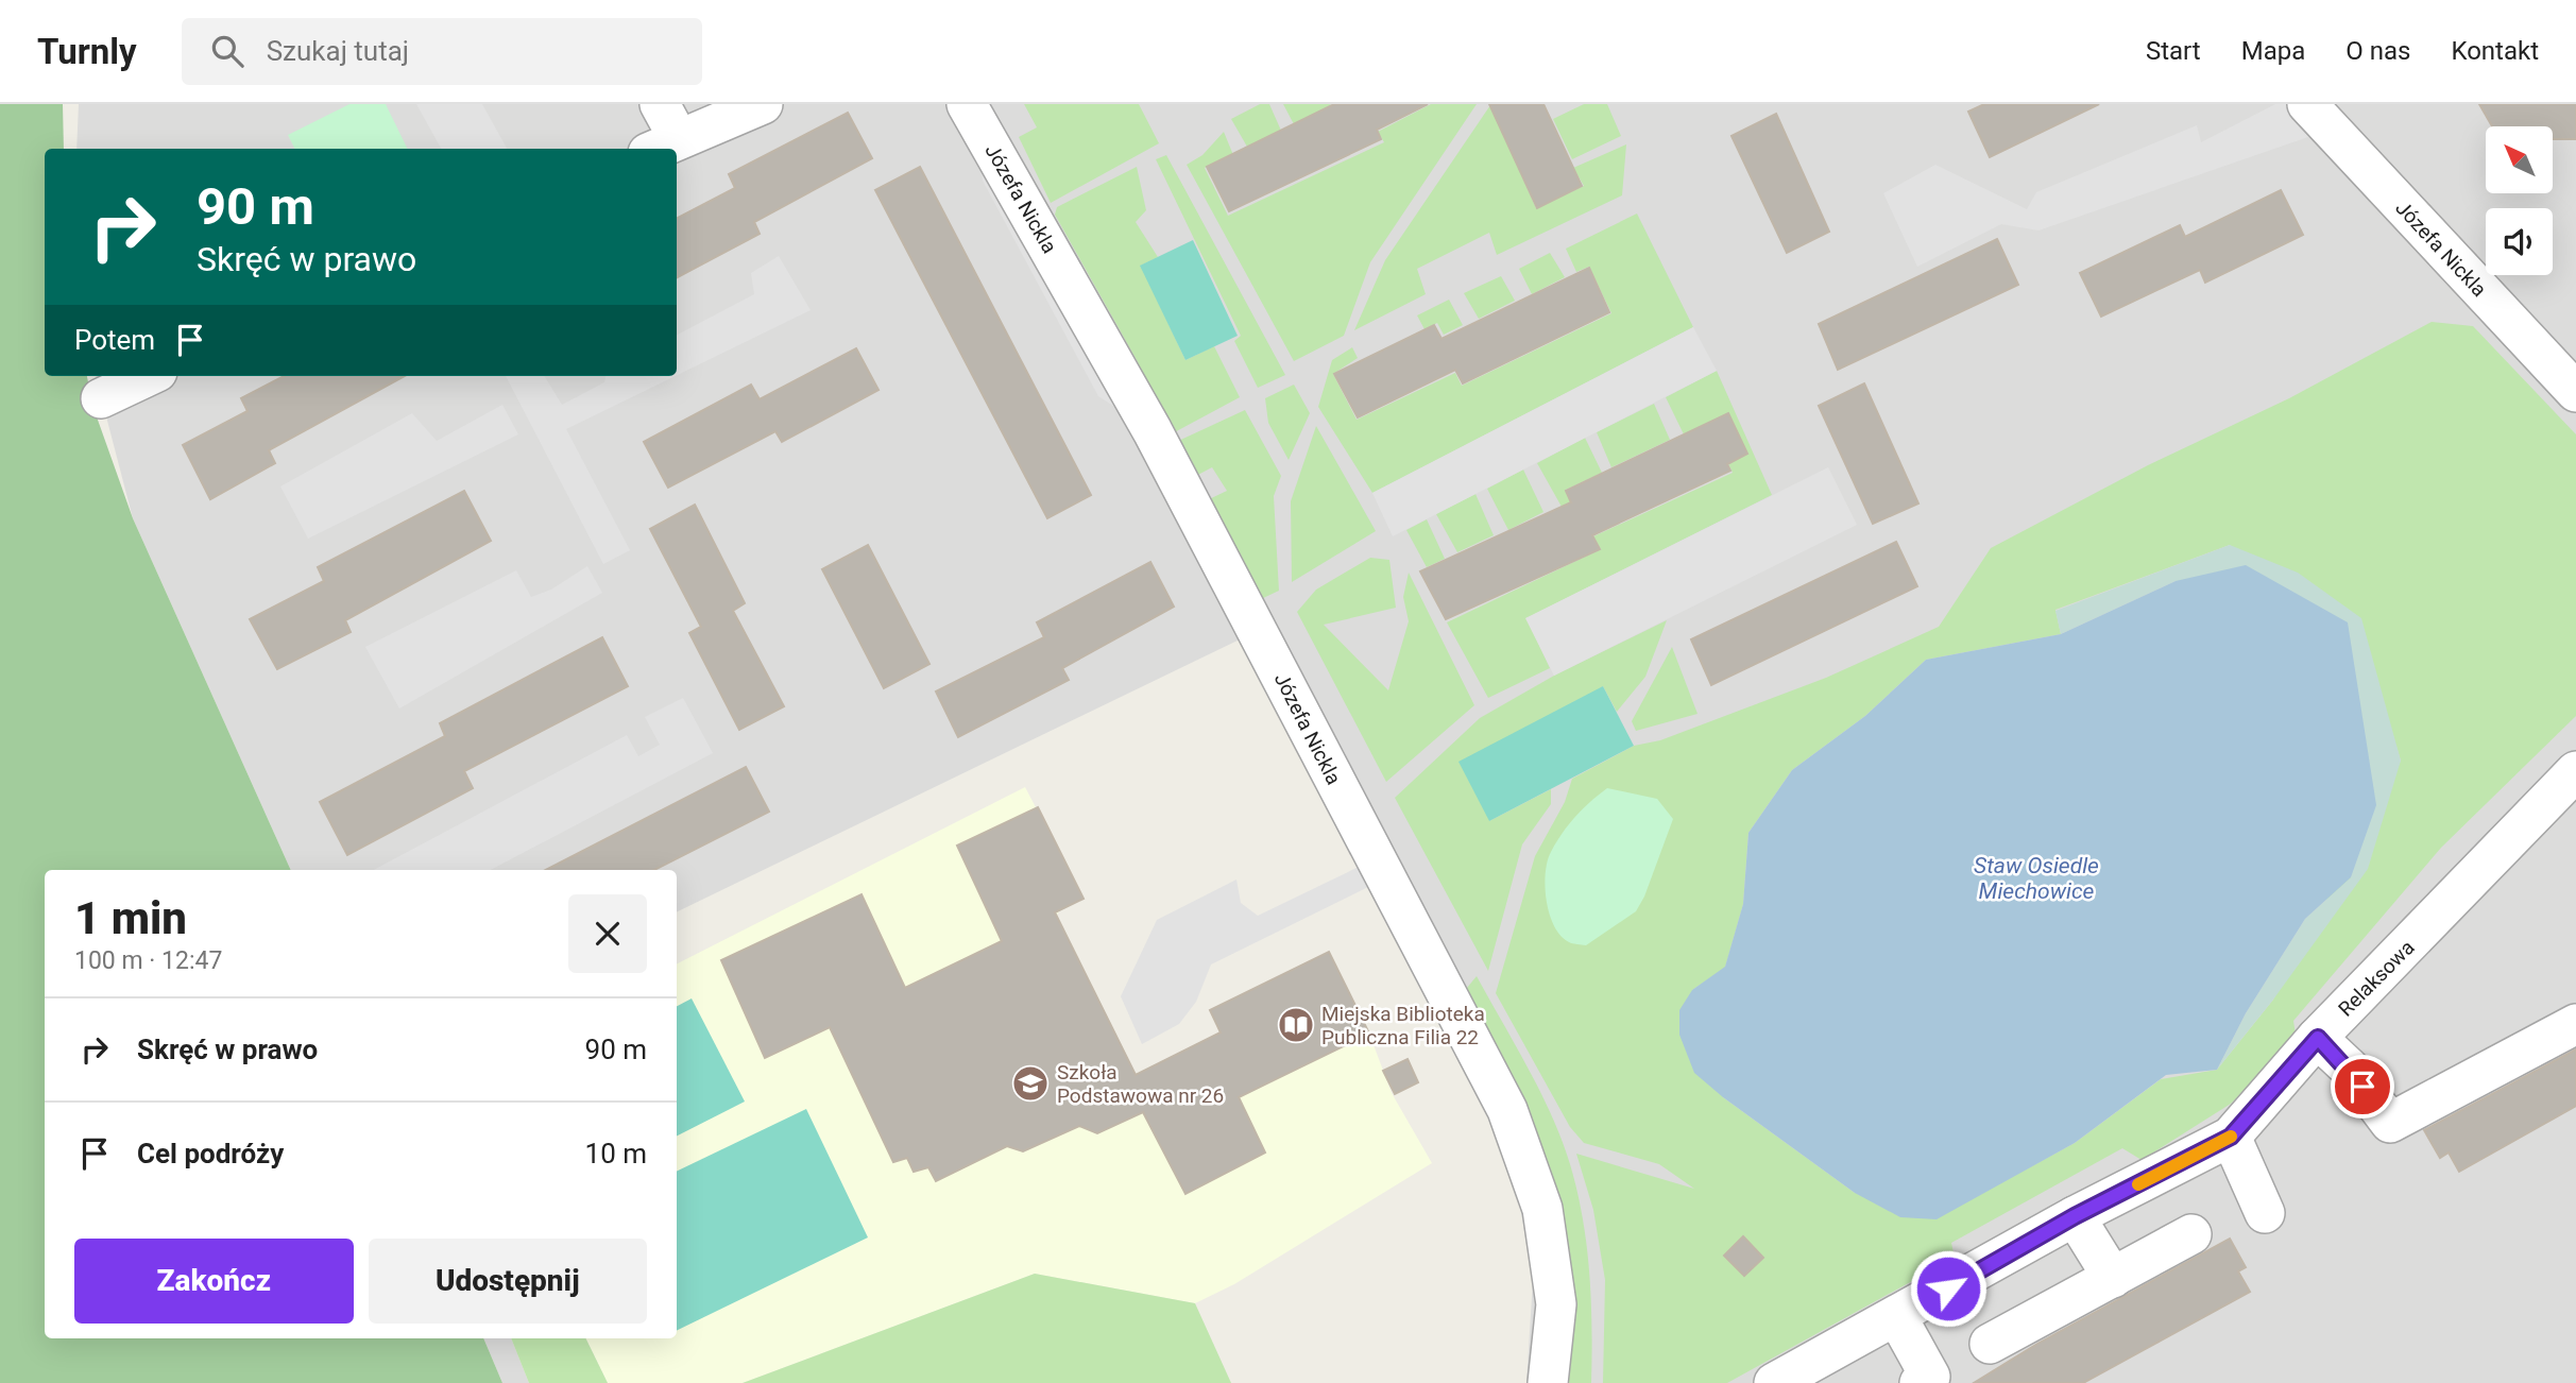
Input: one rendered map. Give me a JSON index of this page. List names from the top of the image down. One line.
{"streets":{"street":["Józefa Nickla","Relaksowa"]},"water":["Staw Osiedle Miechowice"],"places":{"library":["Miejska Biblioteka Publiczna Filia 22"],"school or university":["Szkoła Podstawowa nr 26"]},"north":"top left","page":{"header":"Turnly","search":"Szukaj tutaj","nav":["Start","Mapa","O nas","Kontakt"],"turn":["90 m","Skręć w prawo"],"then":"Potem","heading":["1 min","100 m · 12:47"],"list":[{"name":"Skręć w prawo","value":"90 m"},{"name":"Cel podróży","value":"10 m"}],"buttons":["Zakończ","Udostępnij"]}}
